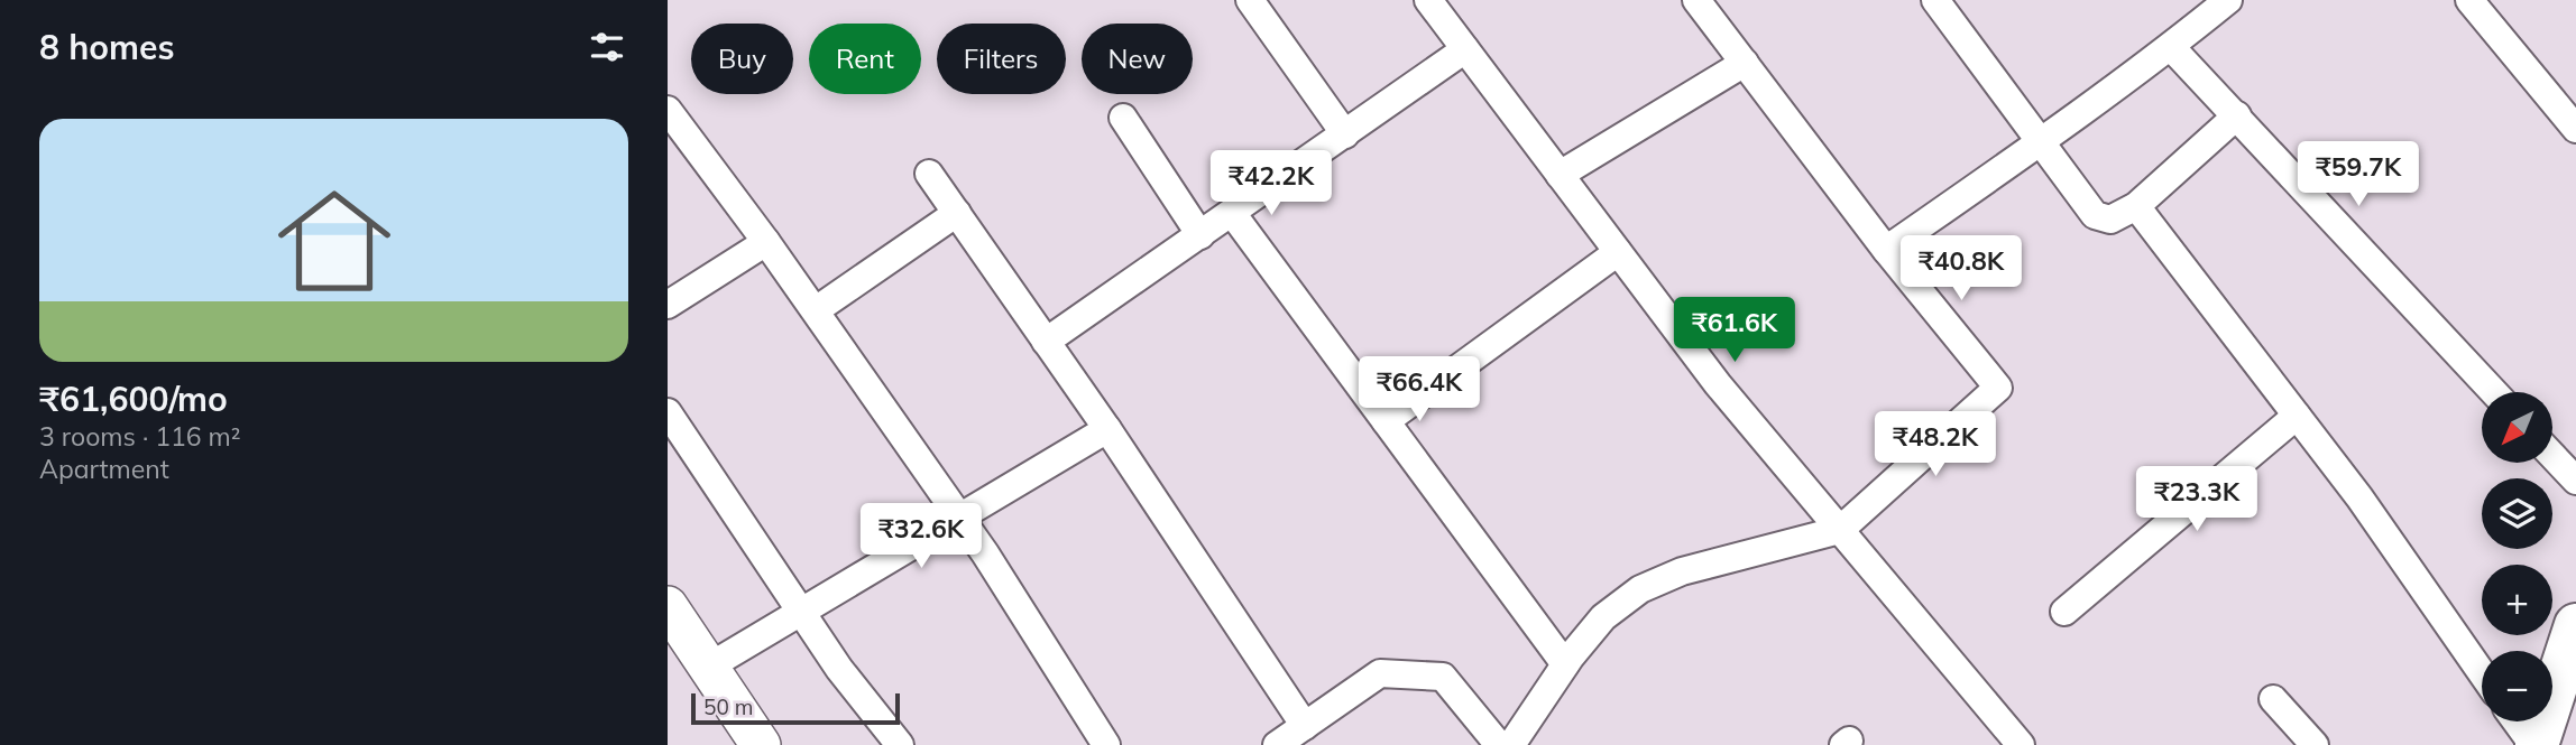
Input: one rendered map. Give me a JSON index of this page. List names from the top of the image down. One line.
{"scale_bar":"50 m","north":"bottom left","page":{"heading":"8 homes","chip":["Buy","Rent","Filters","New"],"list":[{"name":"₹61,600/mo","note":"3 rooms · 116 m² · Apartment"}],"price":["₹59.7K","₹42.2K","₹40.8K","₹61.6K","₹66.4K","₹48.2K","₹23.3K","₹32.6K"],"map_buttons":["+","−"],"scale":"50 m"}}
